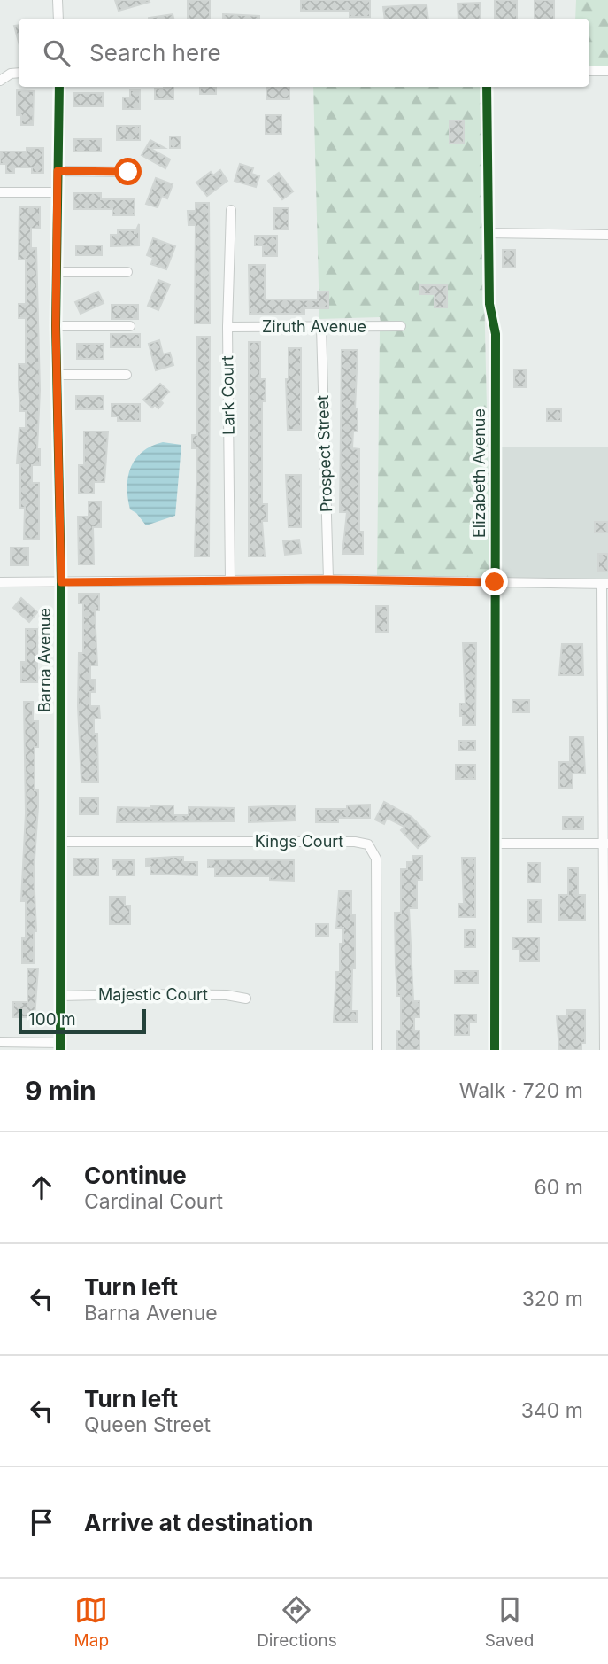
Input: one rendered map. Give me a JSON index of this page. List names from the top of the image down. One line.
{"streets":{"street":["Ziruth Avenue","Lark Court","Prospect Street","Elizabeth Avenue","Barna Avenue","Kings Court","Majestic Court"]},"crossings":[["Ziruth Avenue","Lark Court"],["Ziruth Avenue","Prospect Street"],["Barna Avenue","Kings Court"],["Barna Avenue","Majestic Court"]],"scale_bar":"100 m","page":{"search":"Search here","scale":"100 m","heading":["9 min","Walk · 720 m"],"list":[["Continue","Cardinal Court","60 m"],["Turn left","Barna Avenue","320 m"],["Turn left","Queen Street","340 m"],"Arrive at destination"],"nav":["Map","Directions","Saved"]}}
